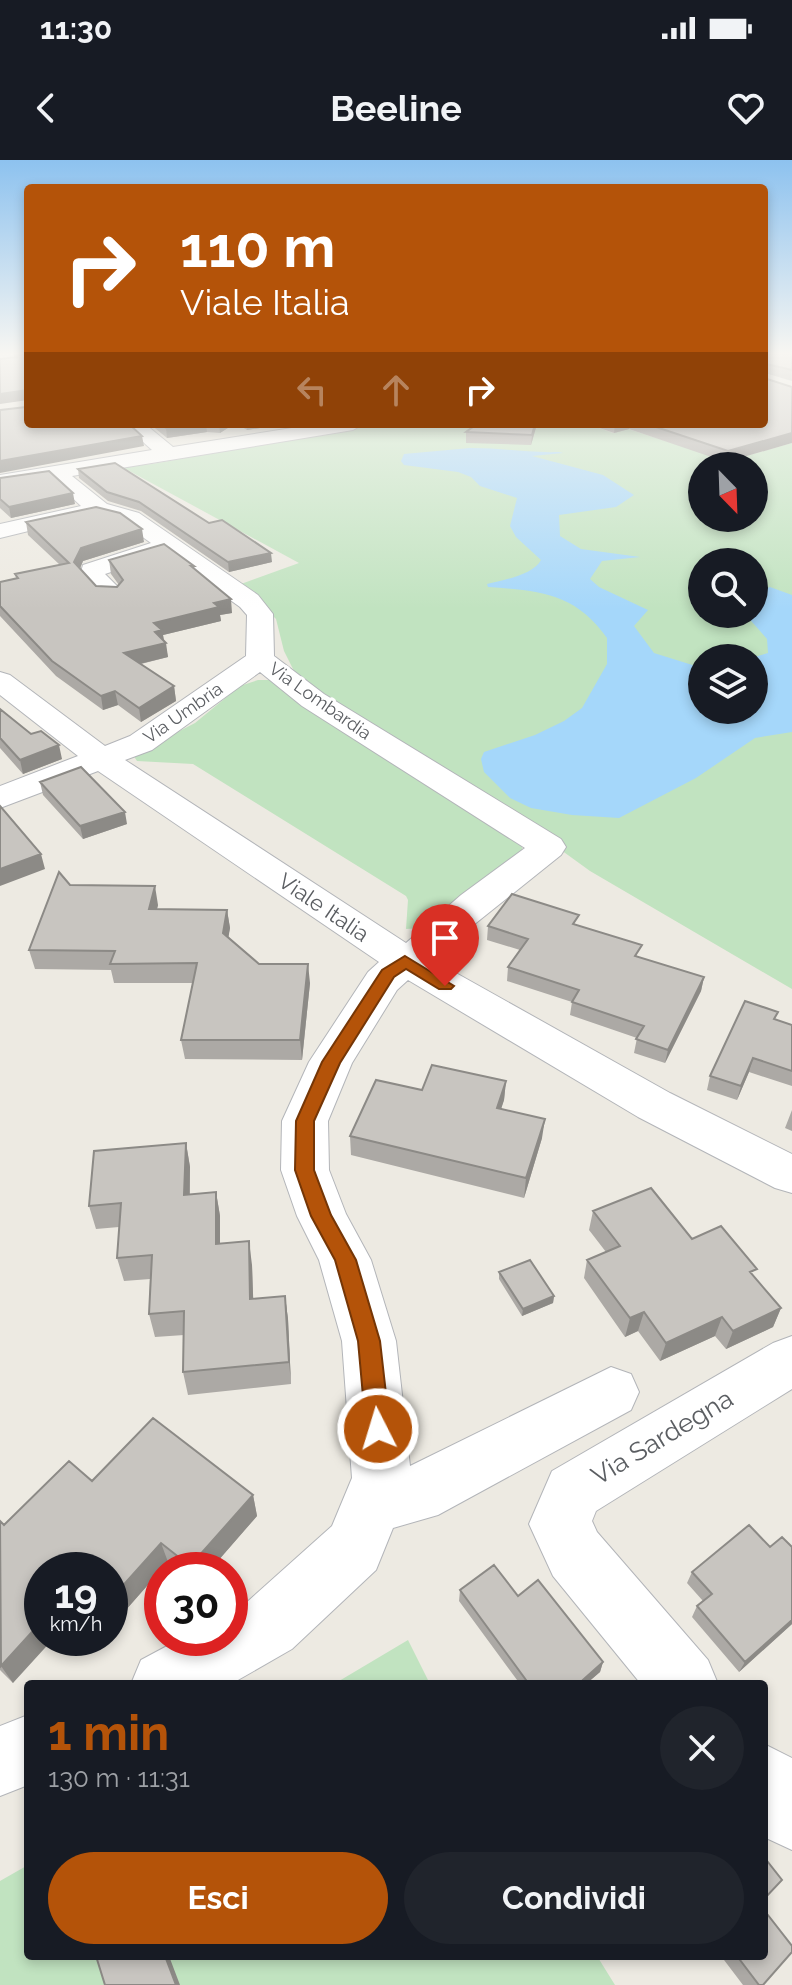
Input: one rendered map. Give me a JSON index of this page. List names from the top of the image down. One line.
{"streets":{"street":["Via Lombardia","Via Umbria","Viale Italia","Via Sardegna"]},"crossings":[["Via Lombardia","Via Umbria"],["Via Lombardia","Viale Italia"],["Via Umbria","Viale Italia"]],"north":"bottom right","page":{"status":"11:30","header":"Beeline","turn":["110 m","Viale Italia"],"speed":"19 km/h","limit":"30","heading":["1 min","130 m · 11:31"],"buttons":["Esci","Condividi"]}}
